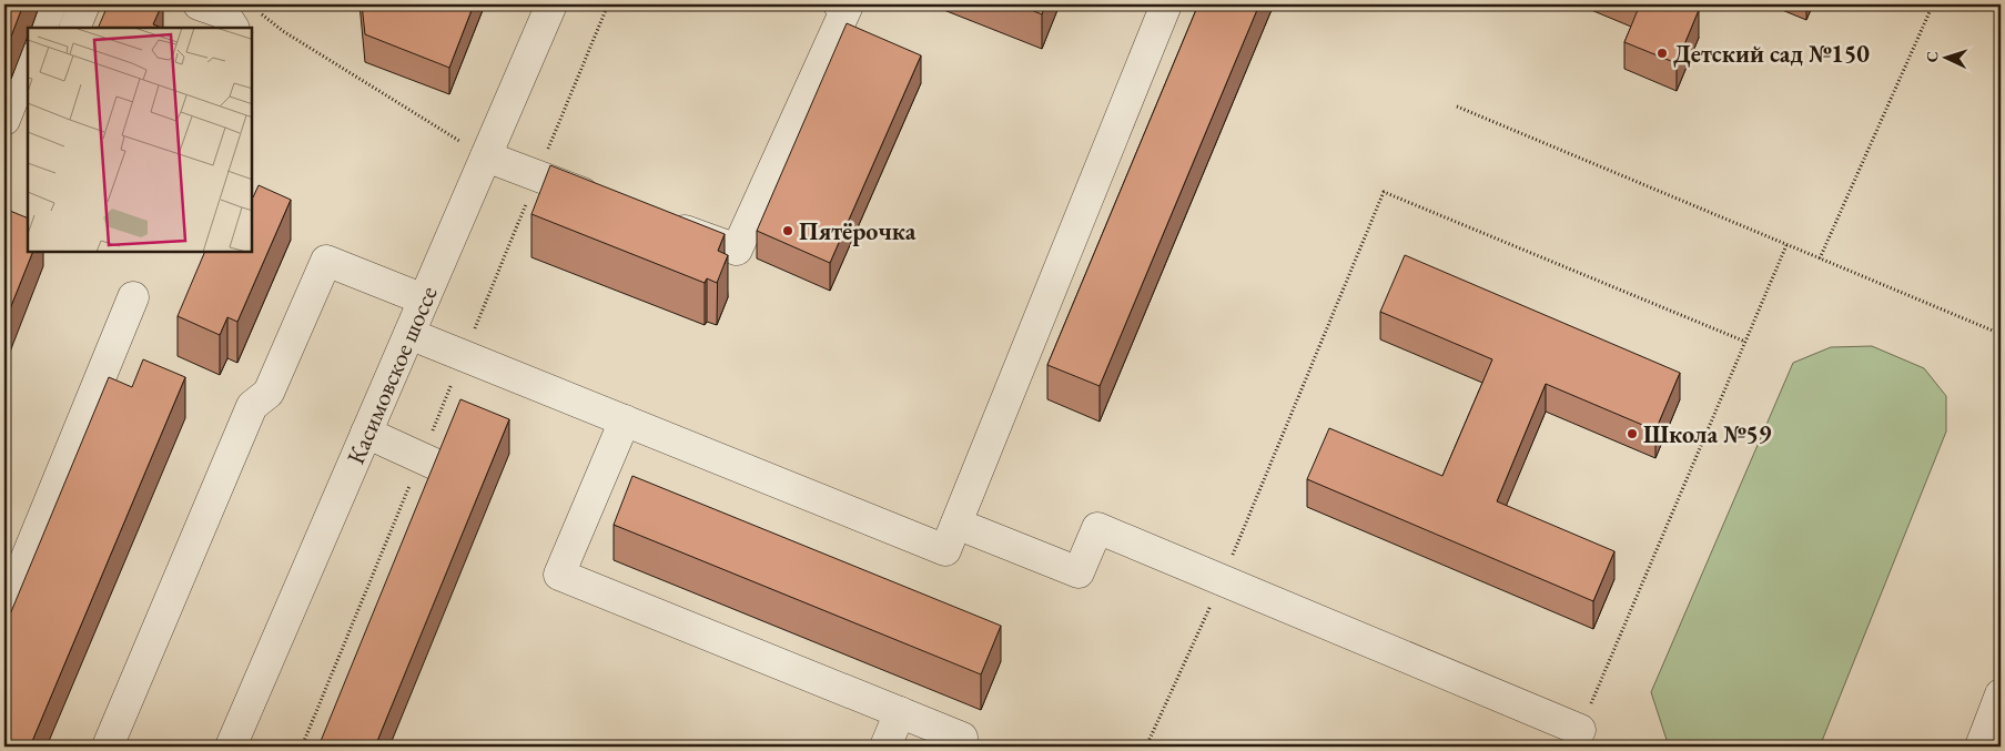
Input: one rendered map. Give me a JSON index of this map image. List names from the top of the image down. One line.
{"streets":{"street":["Касимовское шоссе"]},"places":["Детский сад №150","Пятёрочка","Школа №59"],"north":"left"}
